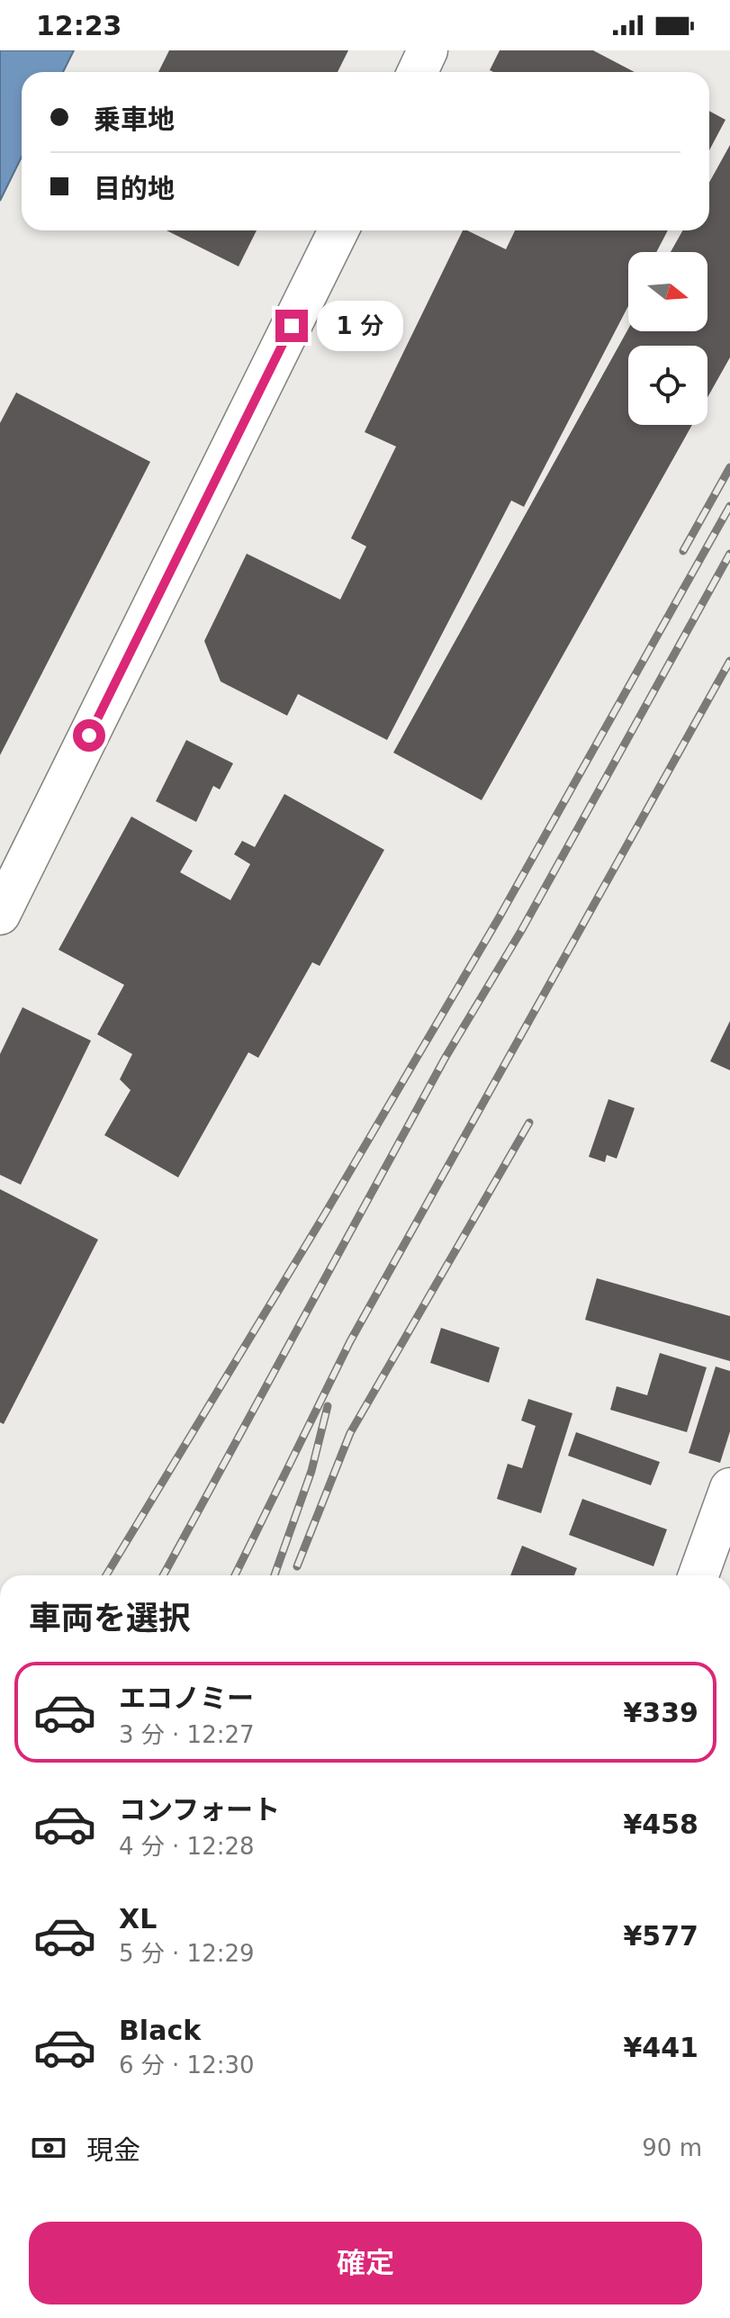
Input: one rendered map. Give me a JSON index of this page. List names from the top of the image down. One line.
{"north":"right","page":{"status":"12:23","banner":["乗車地","目的地"],"bubble":"1 分","heading":"車両を選択","list":[{"name":"エコノミー","note":"3 分 · 12:27","value":"¥339"},{"name":"コンフォート","note":"4 分 · 12:28","value":"¥458"},{"name":"XL","note":"5 分 · 12:29","value":"¥577"},{"name":"Black","note":"6 分 · 12:30","value":"¥441"}],"pay":["現金","90 m"],"buttons":"確定"}}
